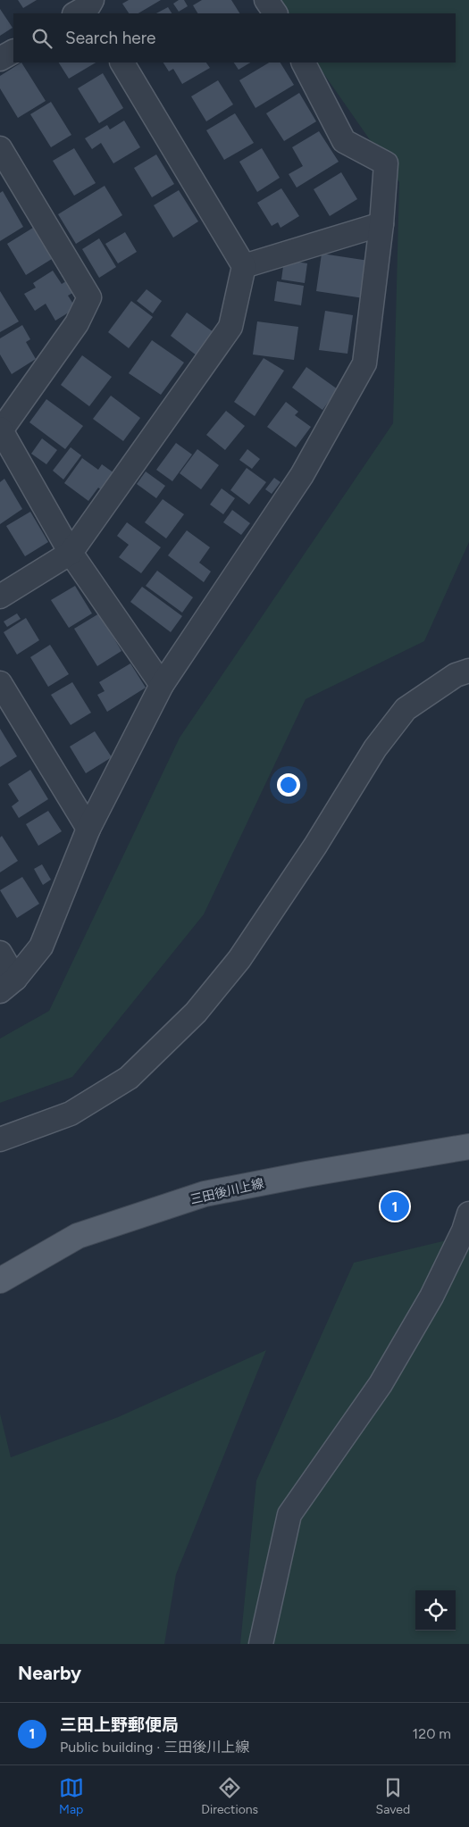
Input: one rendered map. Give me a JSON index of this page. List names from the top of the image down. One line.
{"streets":{"main road":["三田後川上線"]},"page":{"search":"Search here","pins":"1","heading":"Nearby","list":[{"mark":"1","name":"三田上野郵便局","note":"Public building · 三田後川上線","value":"120 m"}],"nav":["Map","Directions","Saved"]}}
